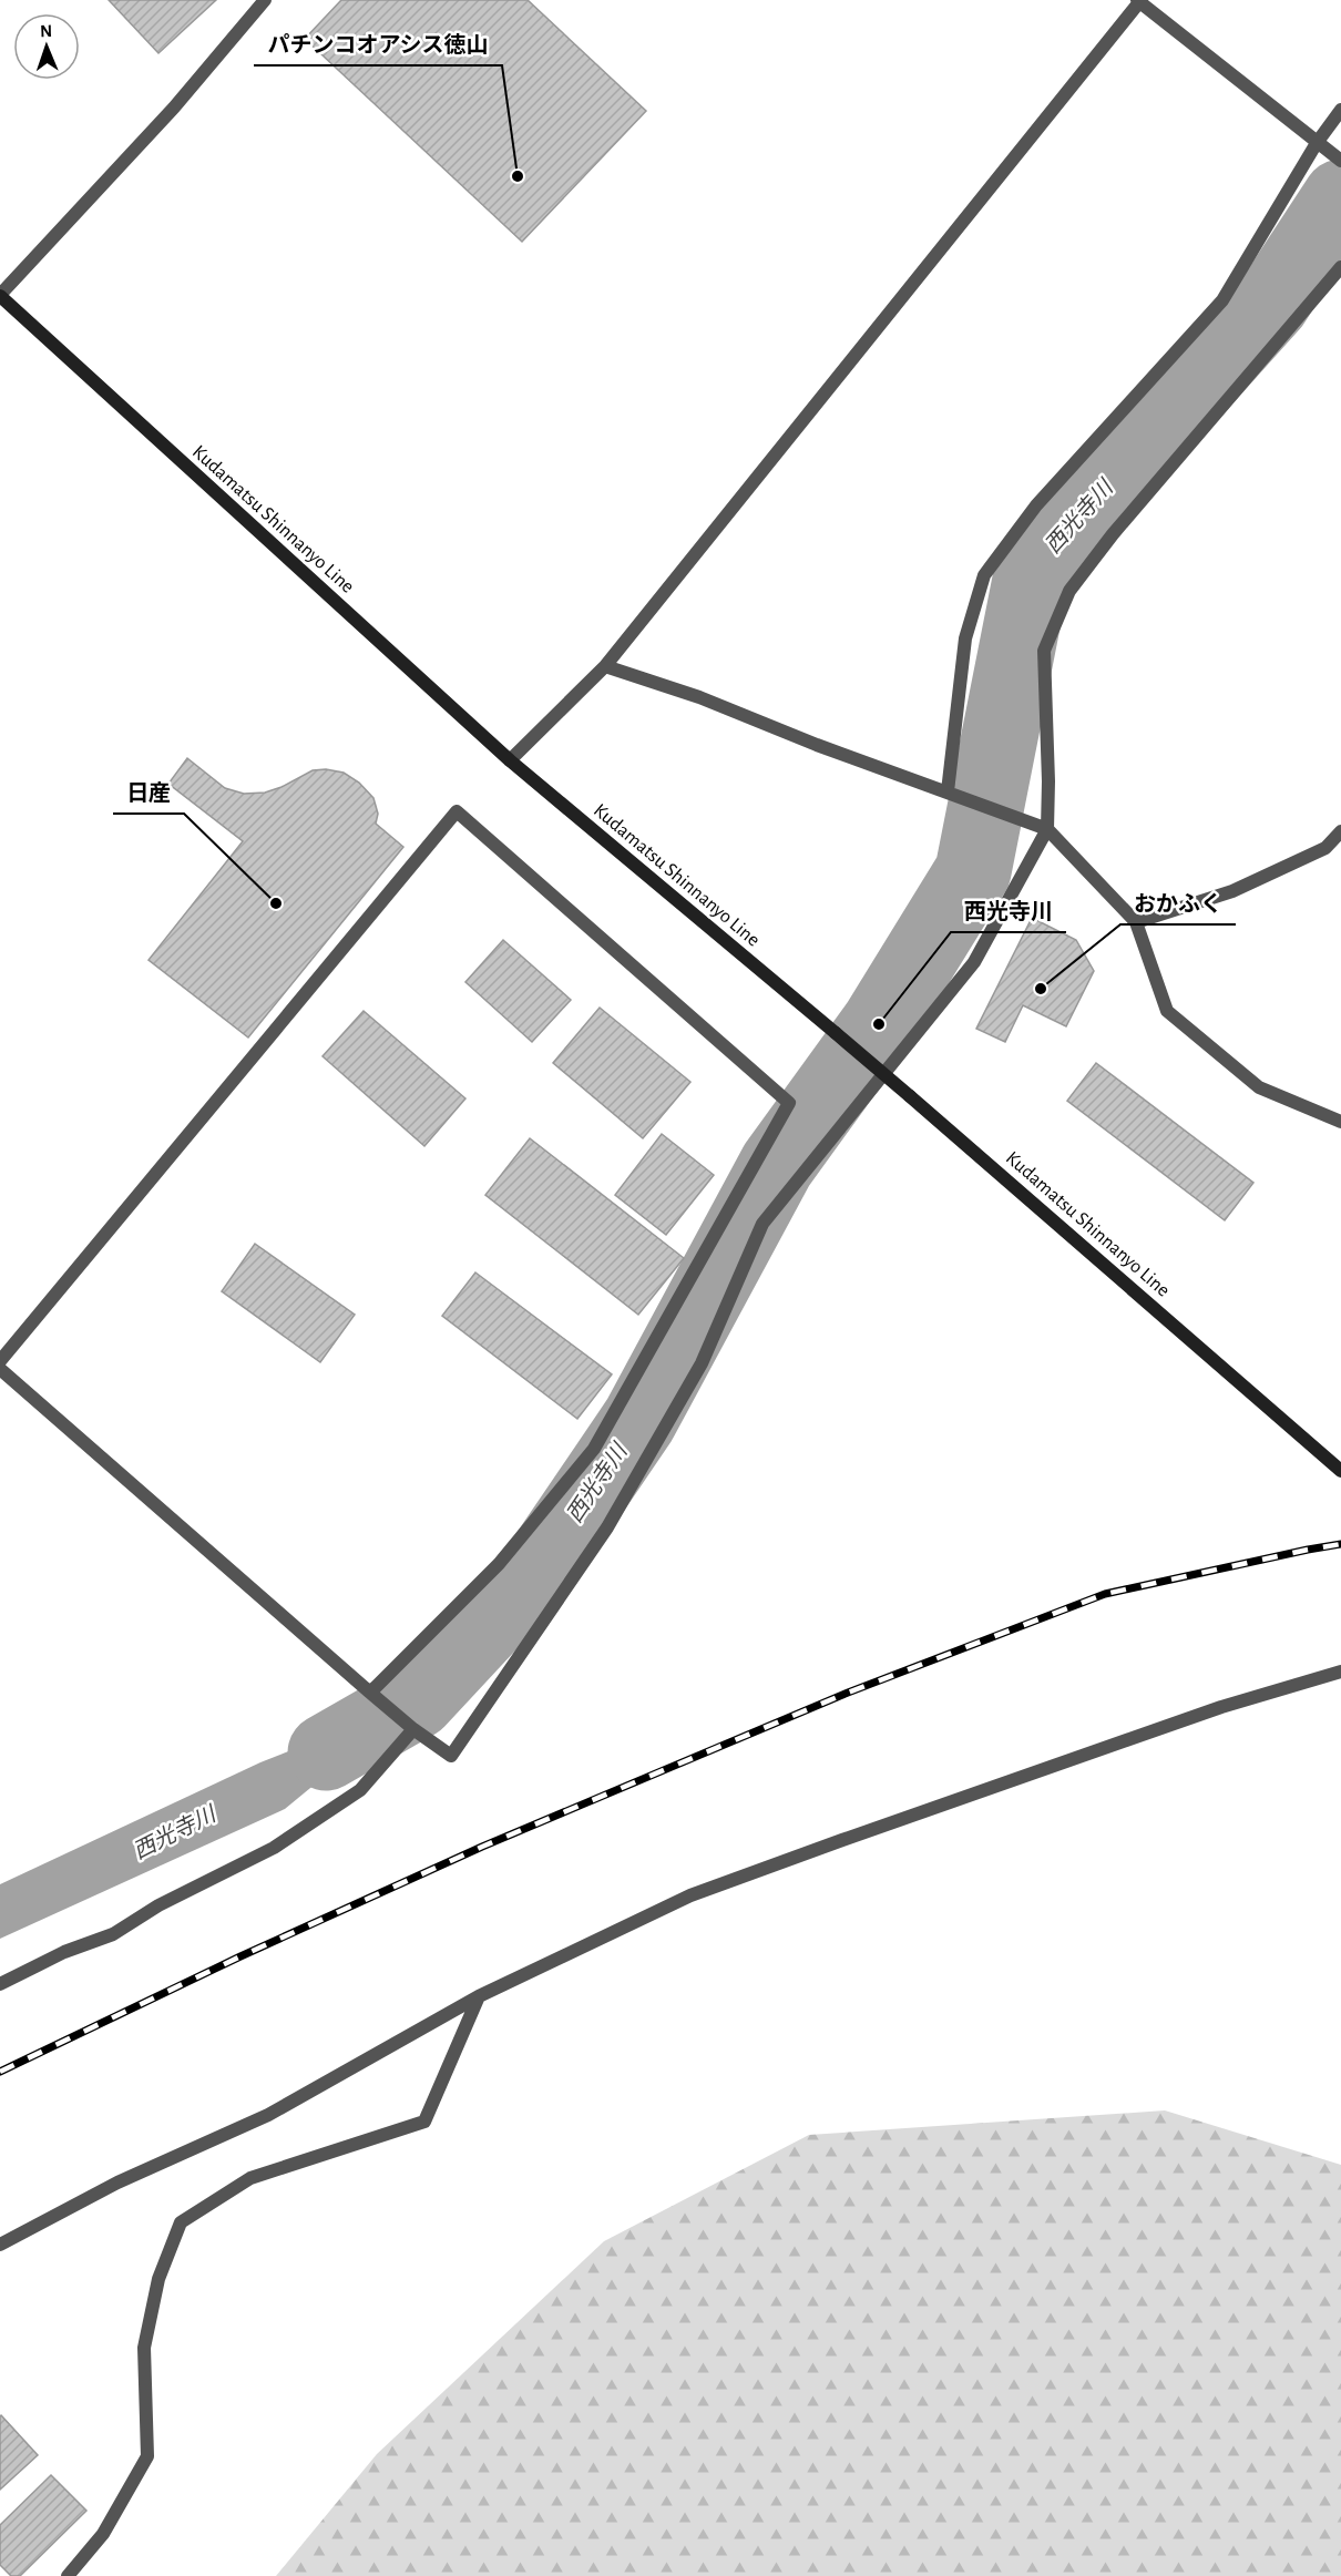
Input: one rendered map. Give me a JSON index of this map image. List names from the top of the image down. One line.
{"streets":{"main road":["Kudamatsu Shinnanyo Line"]},"water":["西光寺川"],"places":["パチンコオアシス徳山","日産","おかふく","西光寺川"],"north":"top"}
